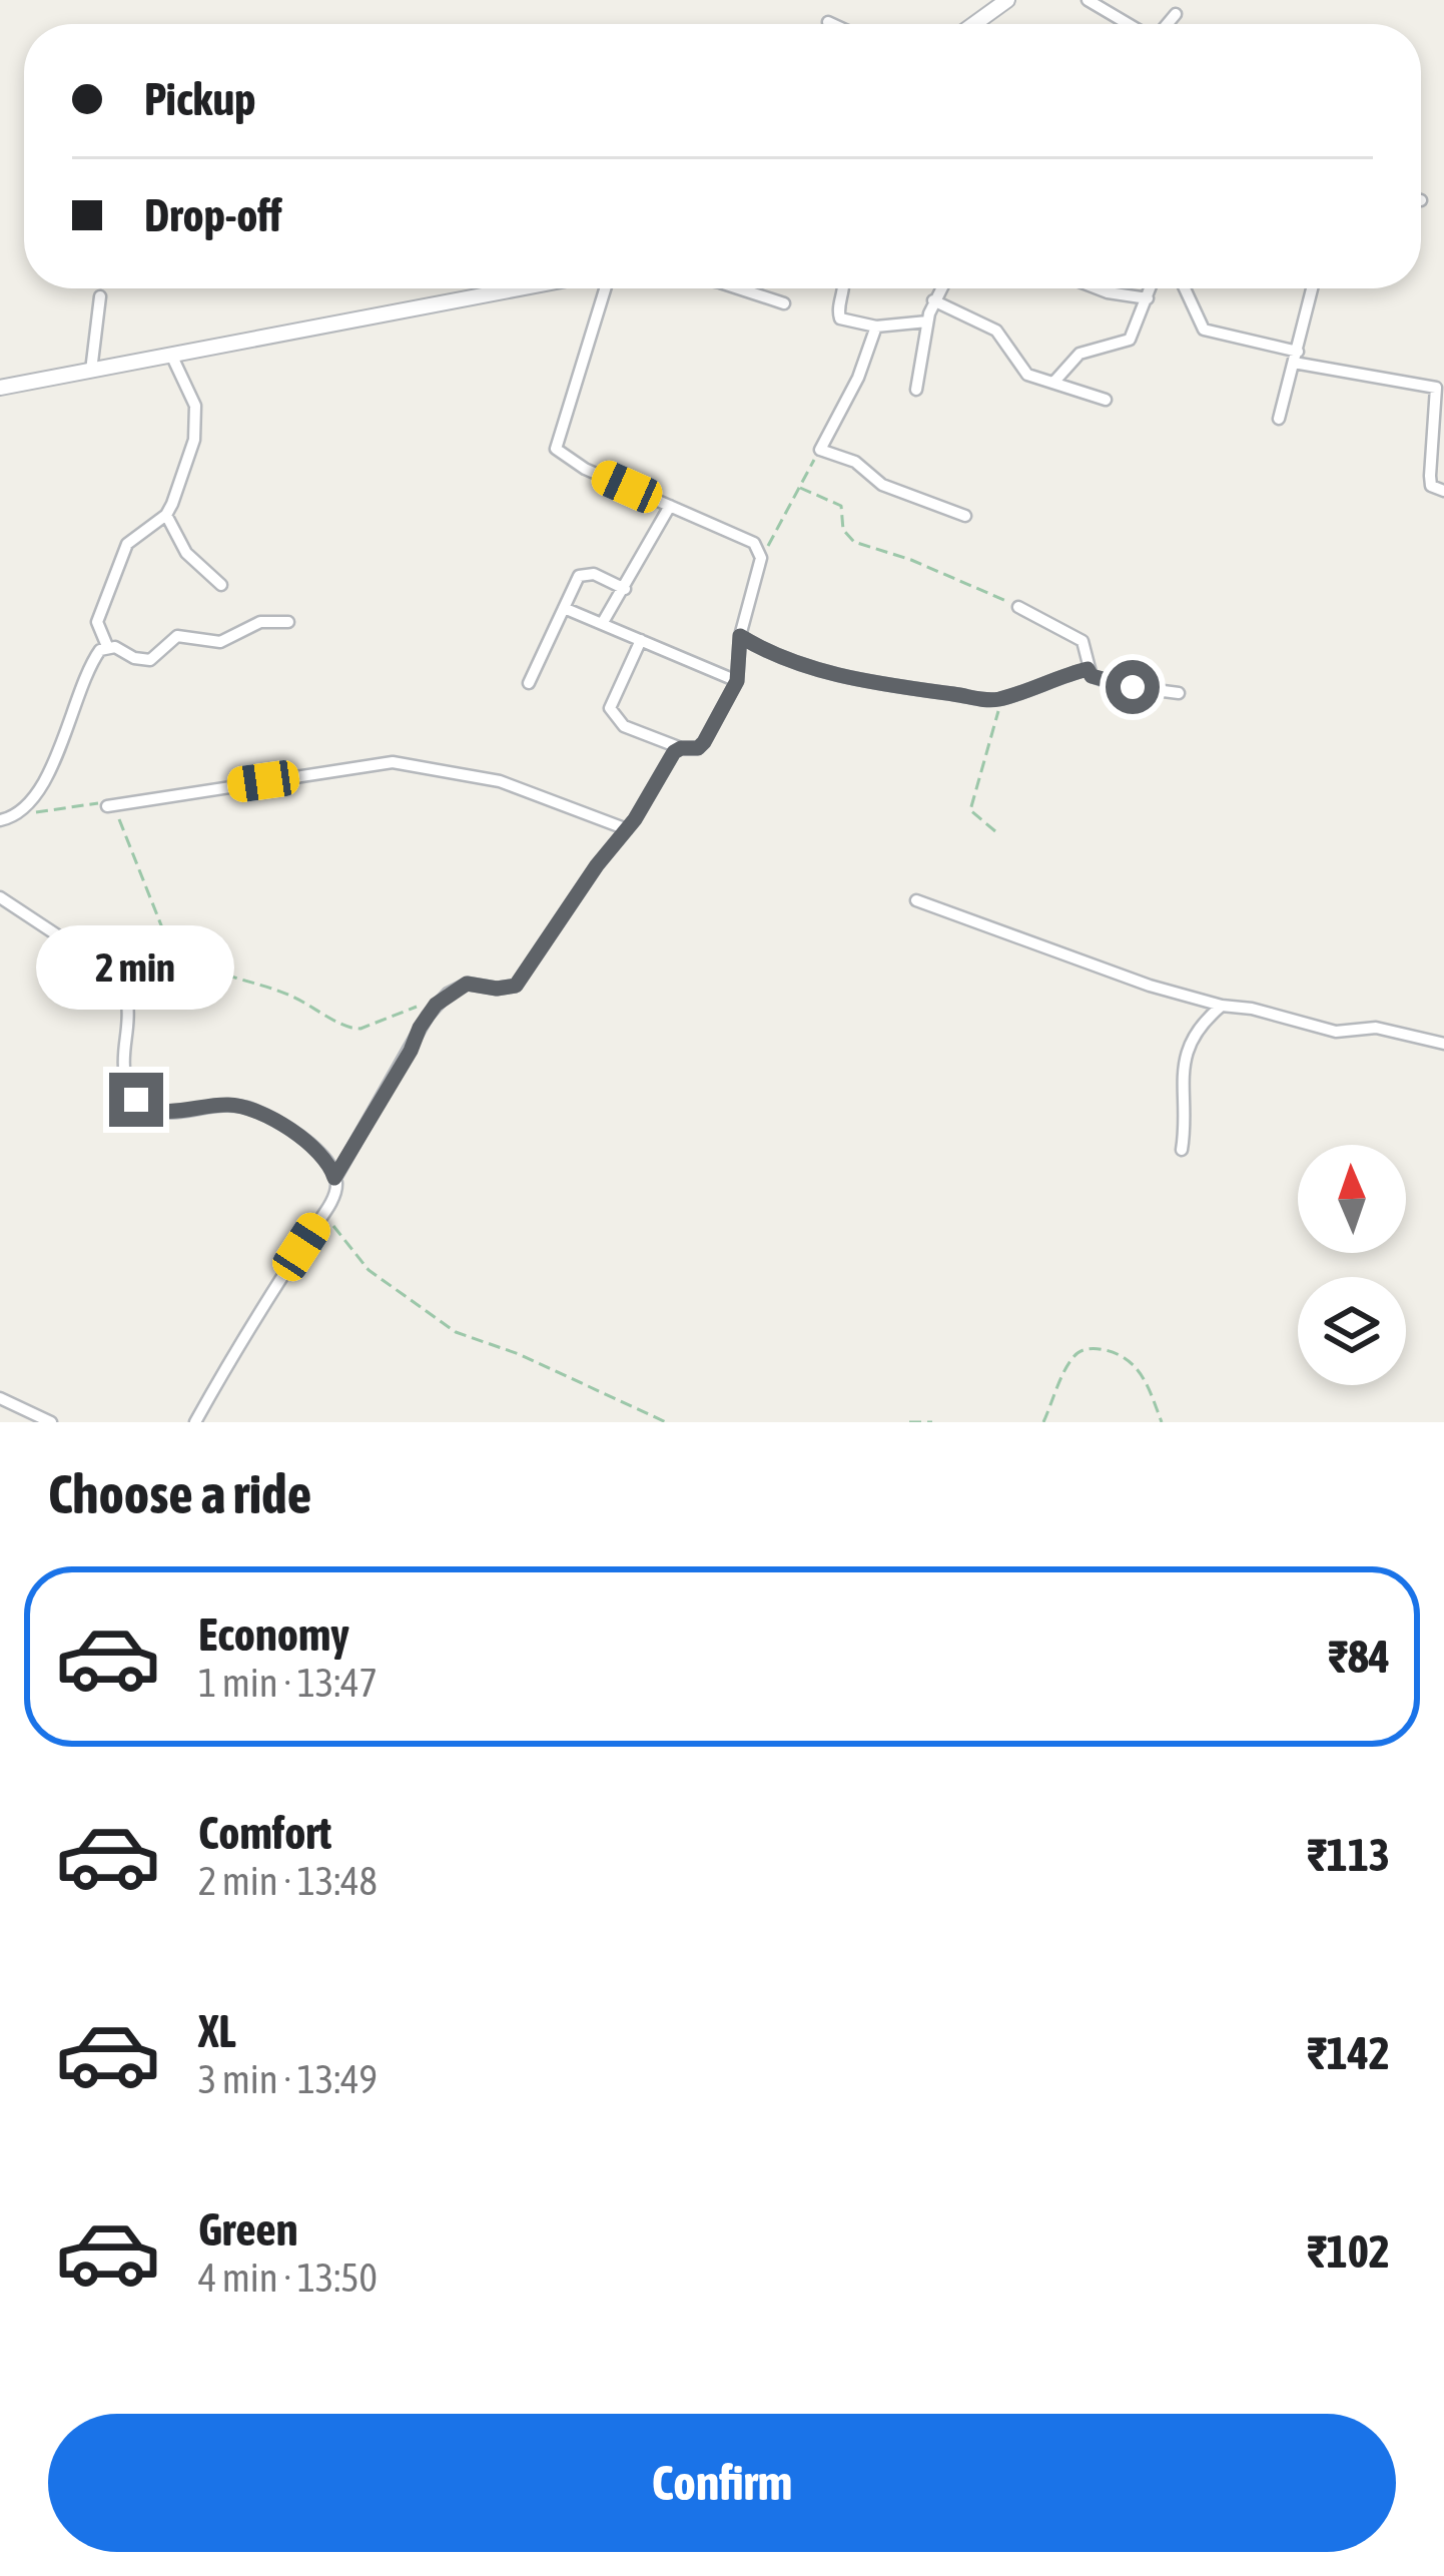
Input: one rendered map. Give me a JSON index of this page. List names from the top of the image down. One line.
{"north":"top","page":{"banner":["Pickup","Drop-off"],"bubble":"2 min","heading":"Choose a ride","list":[{"name":"Economy","note":"1 min · 13:47","value":"₹84"},{"name":"Comfort","note":"2 min · 13:48","value":"₹113"},{"name":"XL","note":"3 min · 13:49","value":"₹142"},{"name":"Green","note":"4 min · 13:50","value":"₹102"}],"buttons":"Confirm"}}
